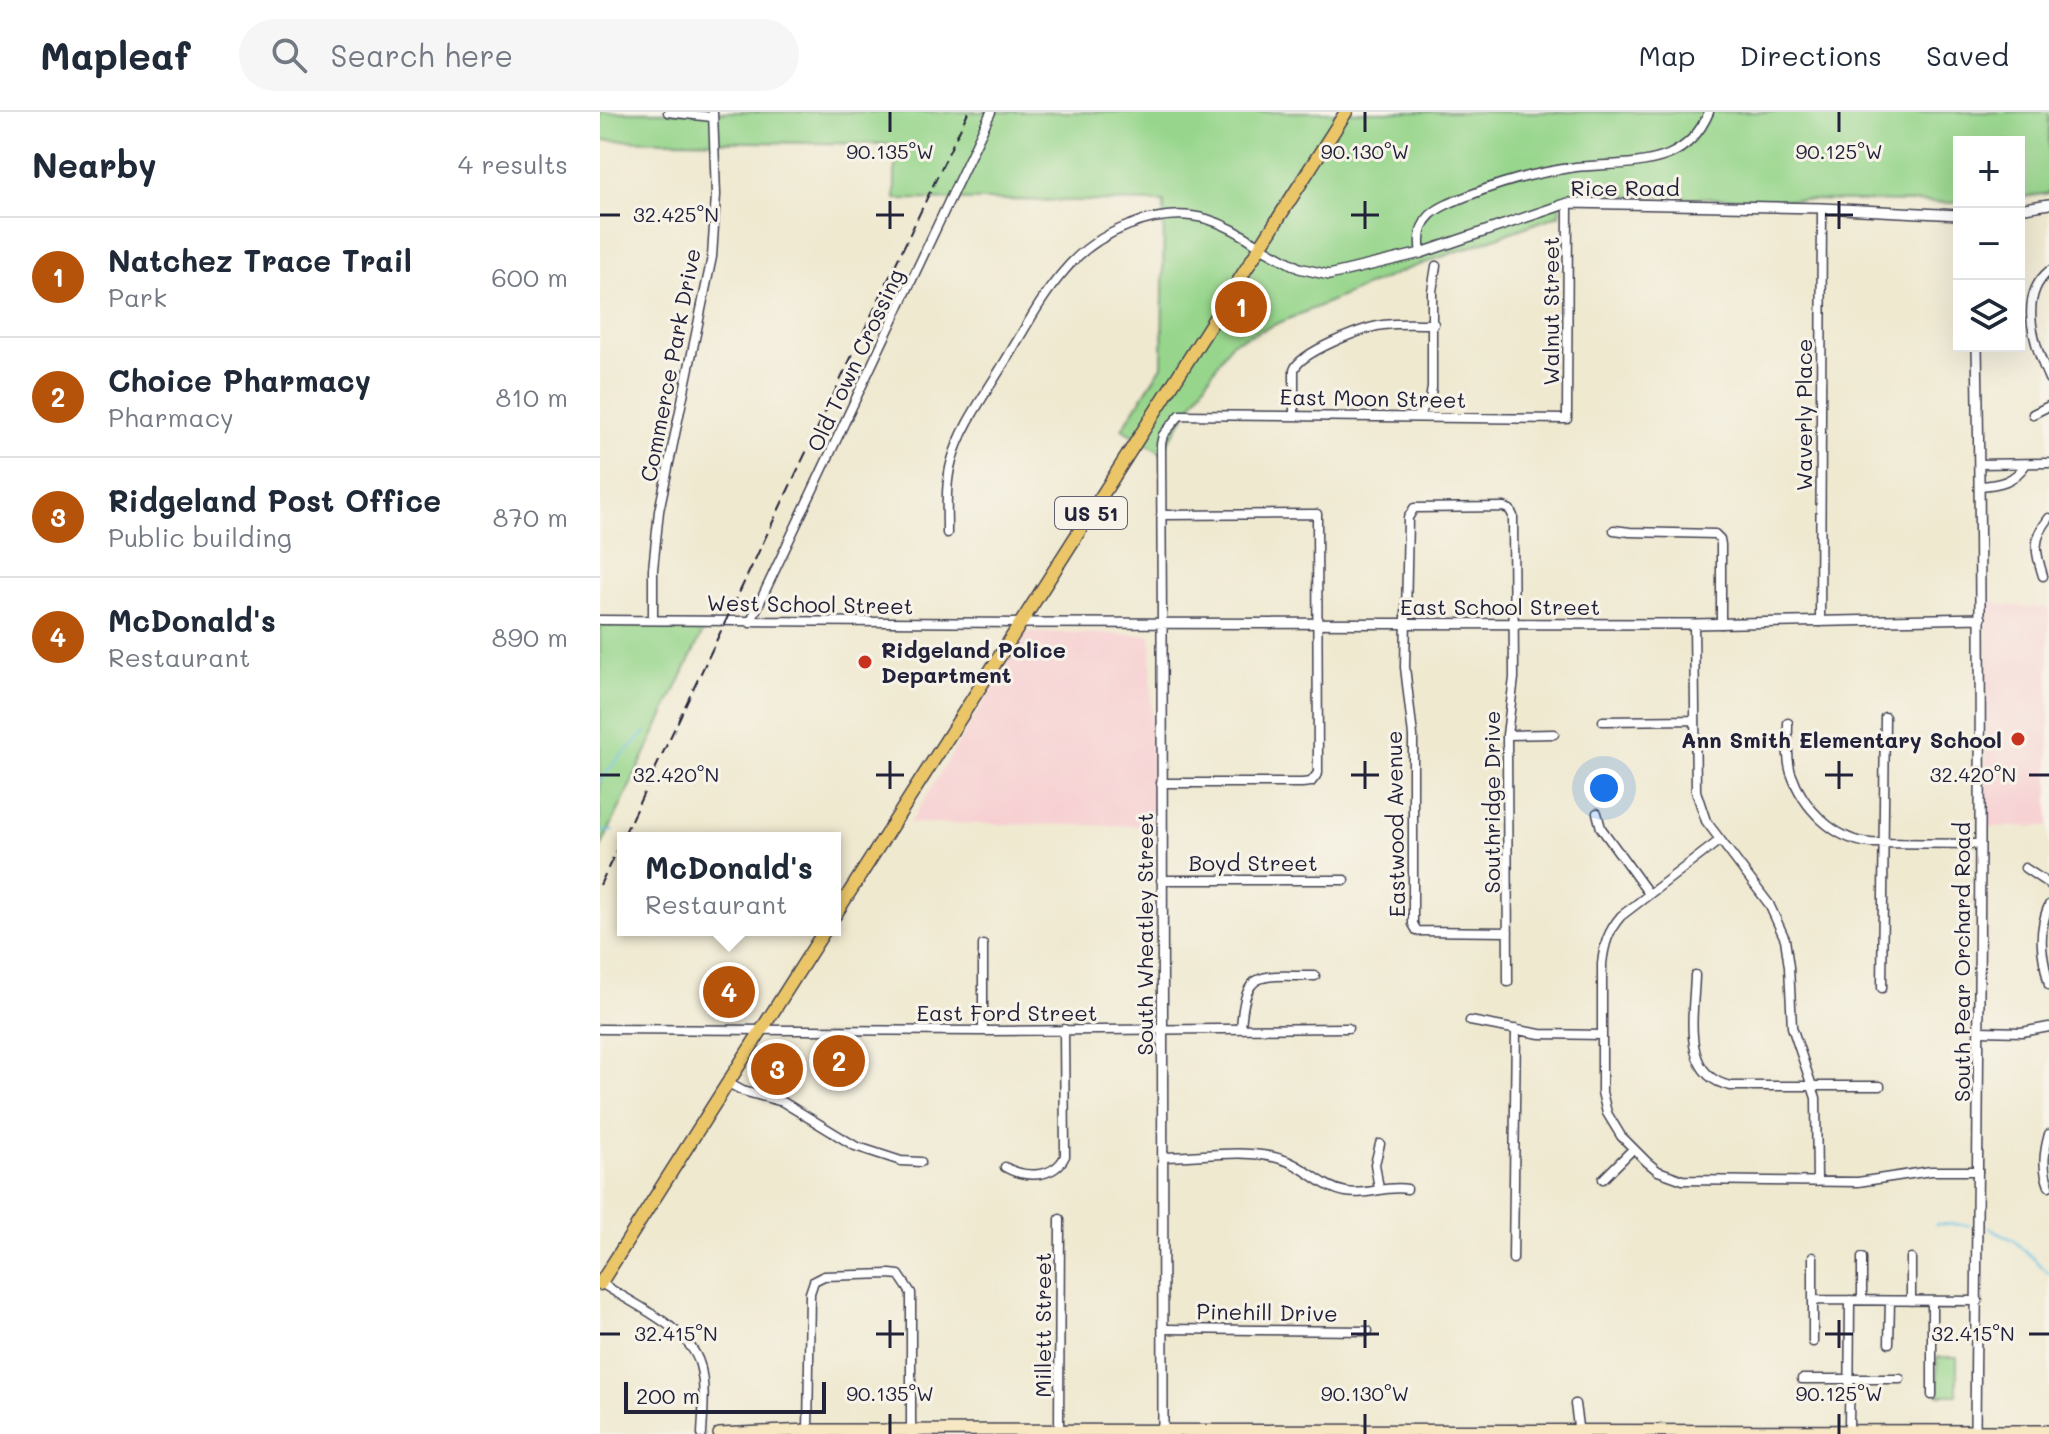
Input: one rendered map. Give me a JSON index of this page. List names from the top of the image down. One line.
{"streets":{"main road":["US 51"],"street":["Rice Road","Walnut Street","Old Town Crossing","Commerce Park Drive","East Moon Street","Waverly Place","West School Street","East School Street","Southridge Drive","Eastwood Avenue","Boyd Street","South Wheatley Street","South Pear Orchard Road","East Ford Street","Pinehill Drive","Millett Street"]},"crossings":[["Rice Road","Walnut Street"],["Rice Road","Waverly Place"],["Rice Road","US 51"],["Walnut Street","East Moon Street"],["Old Town Crossing","West School Street"],["Commerce Park Drive","West School Street"],["East Moon Street","South Wheatley Street"],["Waverly Place","East School Street"],["US 51","West School Street"],["US 51","East School Street"],["West School Street","East School Street"],["East School Street","Southridge Drive"],["East School Street","Eastwood Avenue"],["East School Street","South Wheatley Street"],["East School Street","South Pear Orchard Road"],["Southridge Drive","Eastwood Avenue"],["Boyd Street","South Wheatley Street"],["South Wheatley Street","East Ford Street"],["South Wheatley Street","Pinehill Drive"]],"places":["Ridgeland Police Department","Ann Smith Elementary School"],"scale_bar":"200 m","page":{"header":"Mapleaf","search":"Search here","nav":["Map","Directions","Saved"],"heading":["Nearby","4 results"],"map_buttons":["+","−"],"list":[{"mark":"1","name":"Natchez Trace Trail","note":"Park","value":"600 m"},{"mark":"2","name":"Choice Pharmacy","note":"Pharmacy","value":"810 m"},{"mark":"3","name":"Ridgeland Post Office","note":"Public building","value":"870 m"},{"mark":"4","name":"McDonald's","note":"Restaurant","value":"890 m"}],"pins":["1","4","2","3"],"popup":["McDonald's","Restaurant"],"scale":"200 m"},"coordinates":["90.135°W","90.130°W","90.125°W","32.425°N","32.420°N","32.415°N"]}
